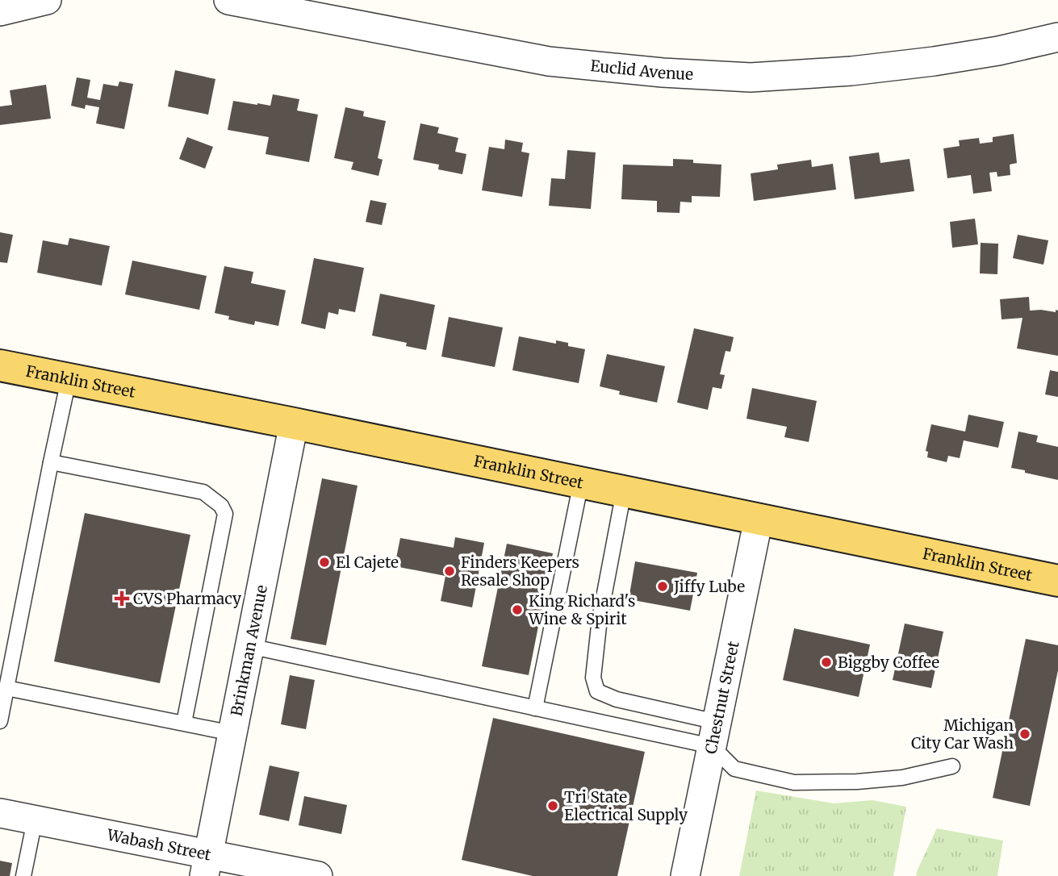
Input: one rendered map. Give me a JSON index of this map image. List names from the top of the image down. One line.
{"streets":{"main road":["Franklin Street"],"street":["Euclid Avenue","Brinkman Avenue","Chestnut Street","Wabash Street"]},"crossings":[["Franklin Street","Brinkman Avenue"],["Franklin Street","Chestnut Street"],["Brinkman Avenue","Wabash Street"]],"places":{"other":["El Cajete","Finders Keepers Resale Shop","Jiffy Lube","King Richard's Wine & Spirit","Biggby Coffee","Michigan City Car Wash","Tri State Electrical Supply"],"health":["CVS Pharmacy"]}}
